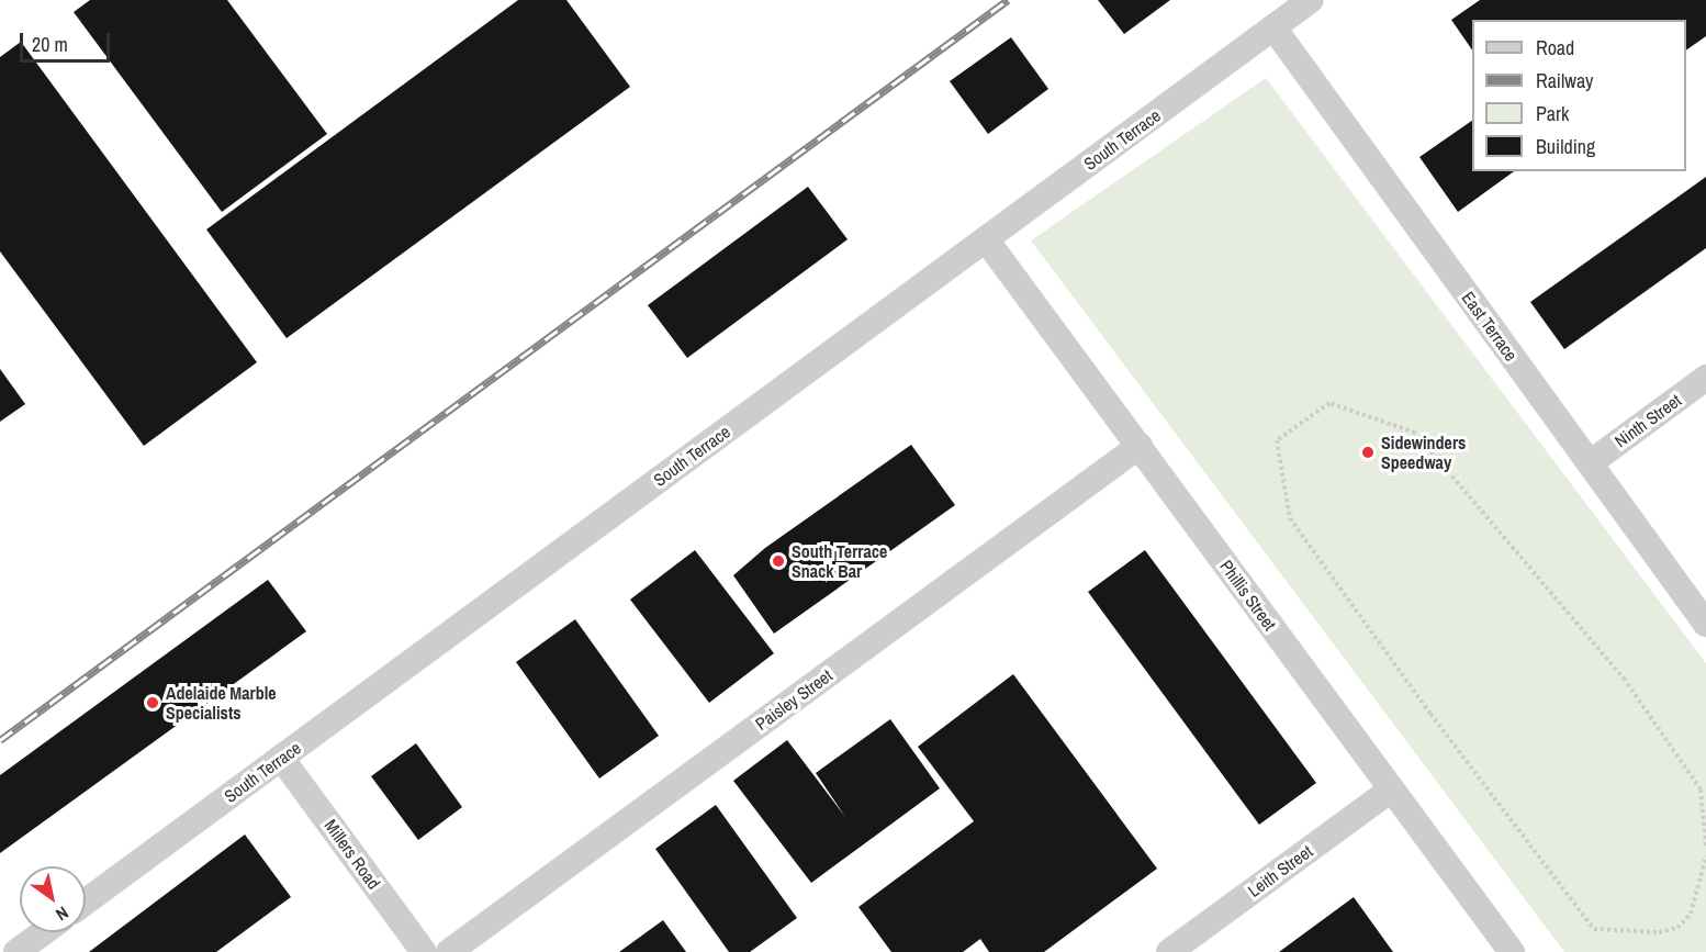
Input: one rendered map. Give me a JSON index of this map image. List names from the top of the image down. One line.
{"streets":{"street":["South Terrace","East Terrace","Ninth Street","Phillis Street","Paisley Street","Millers Road","Leith Street"]},"crossings":[["South Terrace","East Terrace"],["South Terrace","Phillis Street"],["South Terrace","Millers Road"],["East Terrace","Ninth Street"],["Phillis Street","Paisley Street"],["Phillis Street","Leith Street"]],"places":["Sidewinders Speedway","South Terrace Snack Bar","Adelaide Marble Specialists"],"legend":["Road","Railway","Park","Building"],"scale_bar":"20 m","north":"bottom right"}
